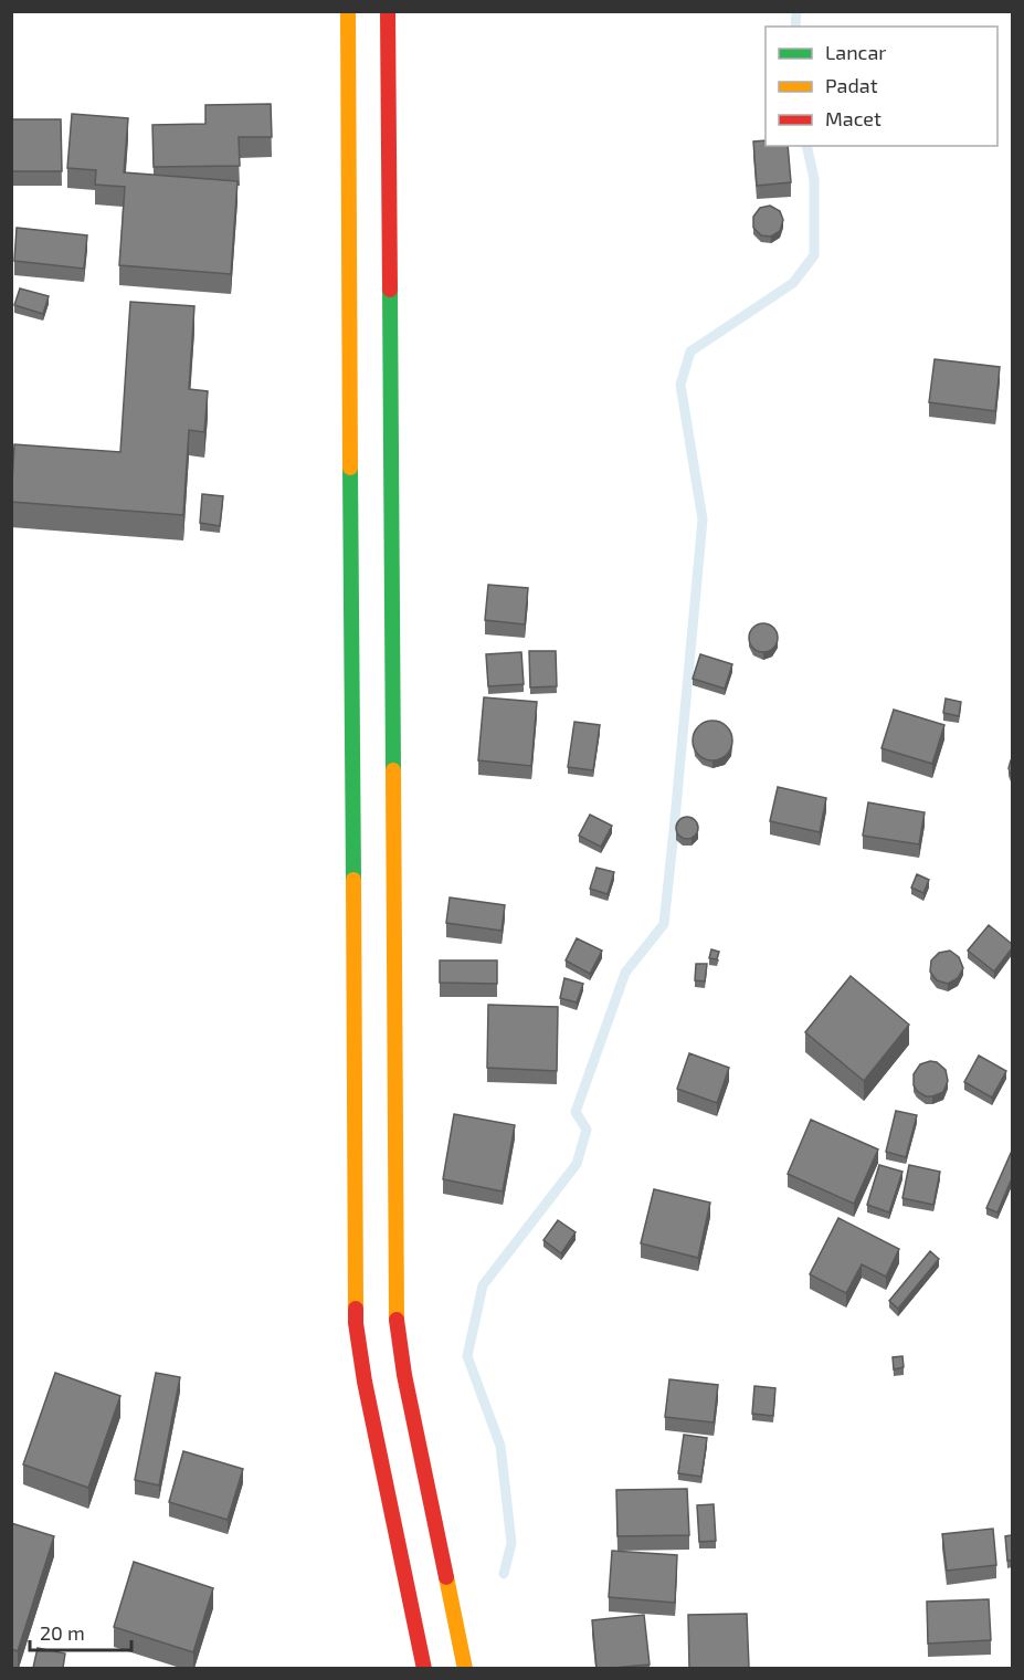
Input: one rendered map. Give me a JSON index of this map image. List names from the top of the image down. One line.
{"legend":["Lancar","Padat","Macet"],"scale_bar":"20 m"}
